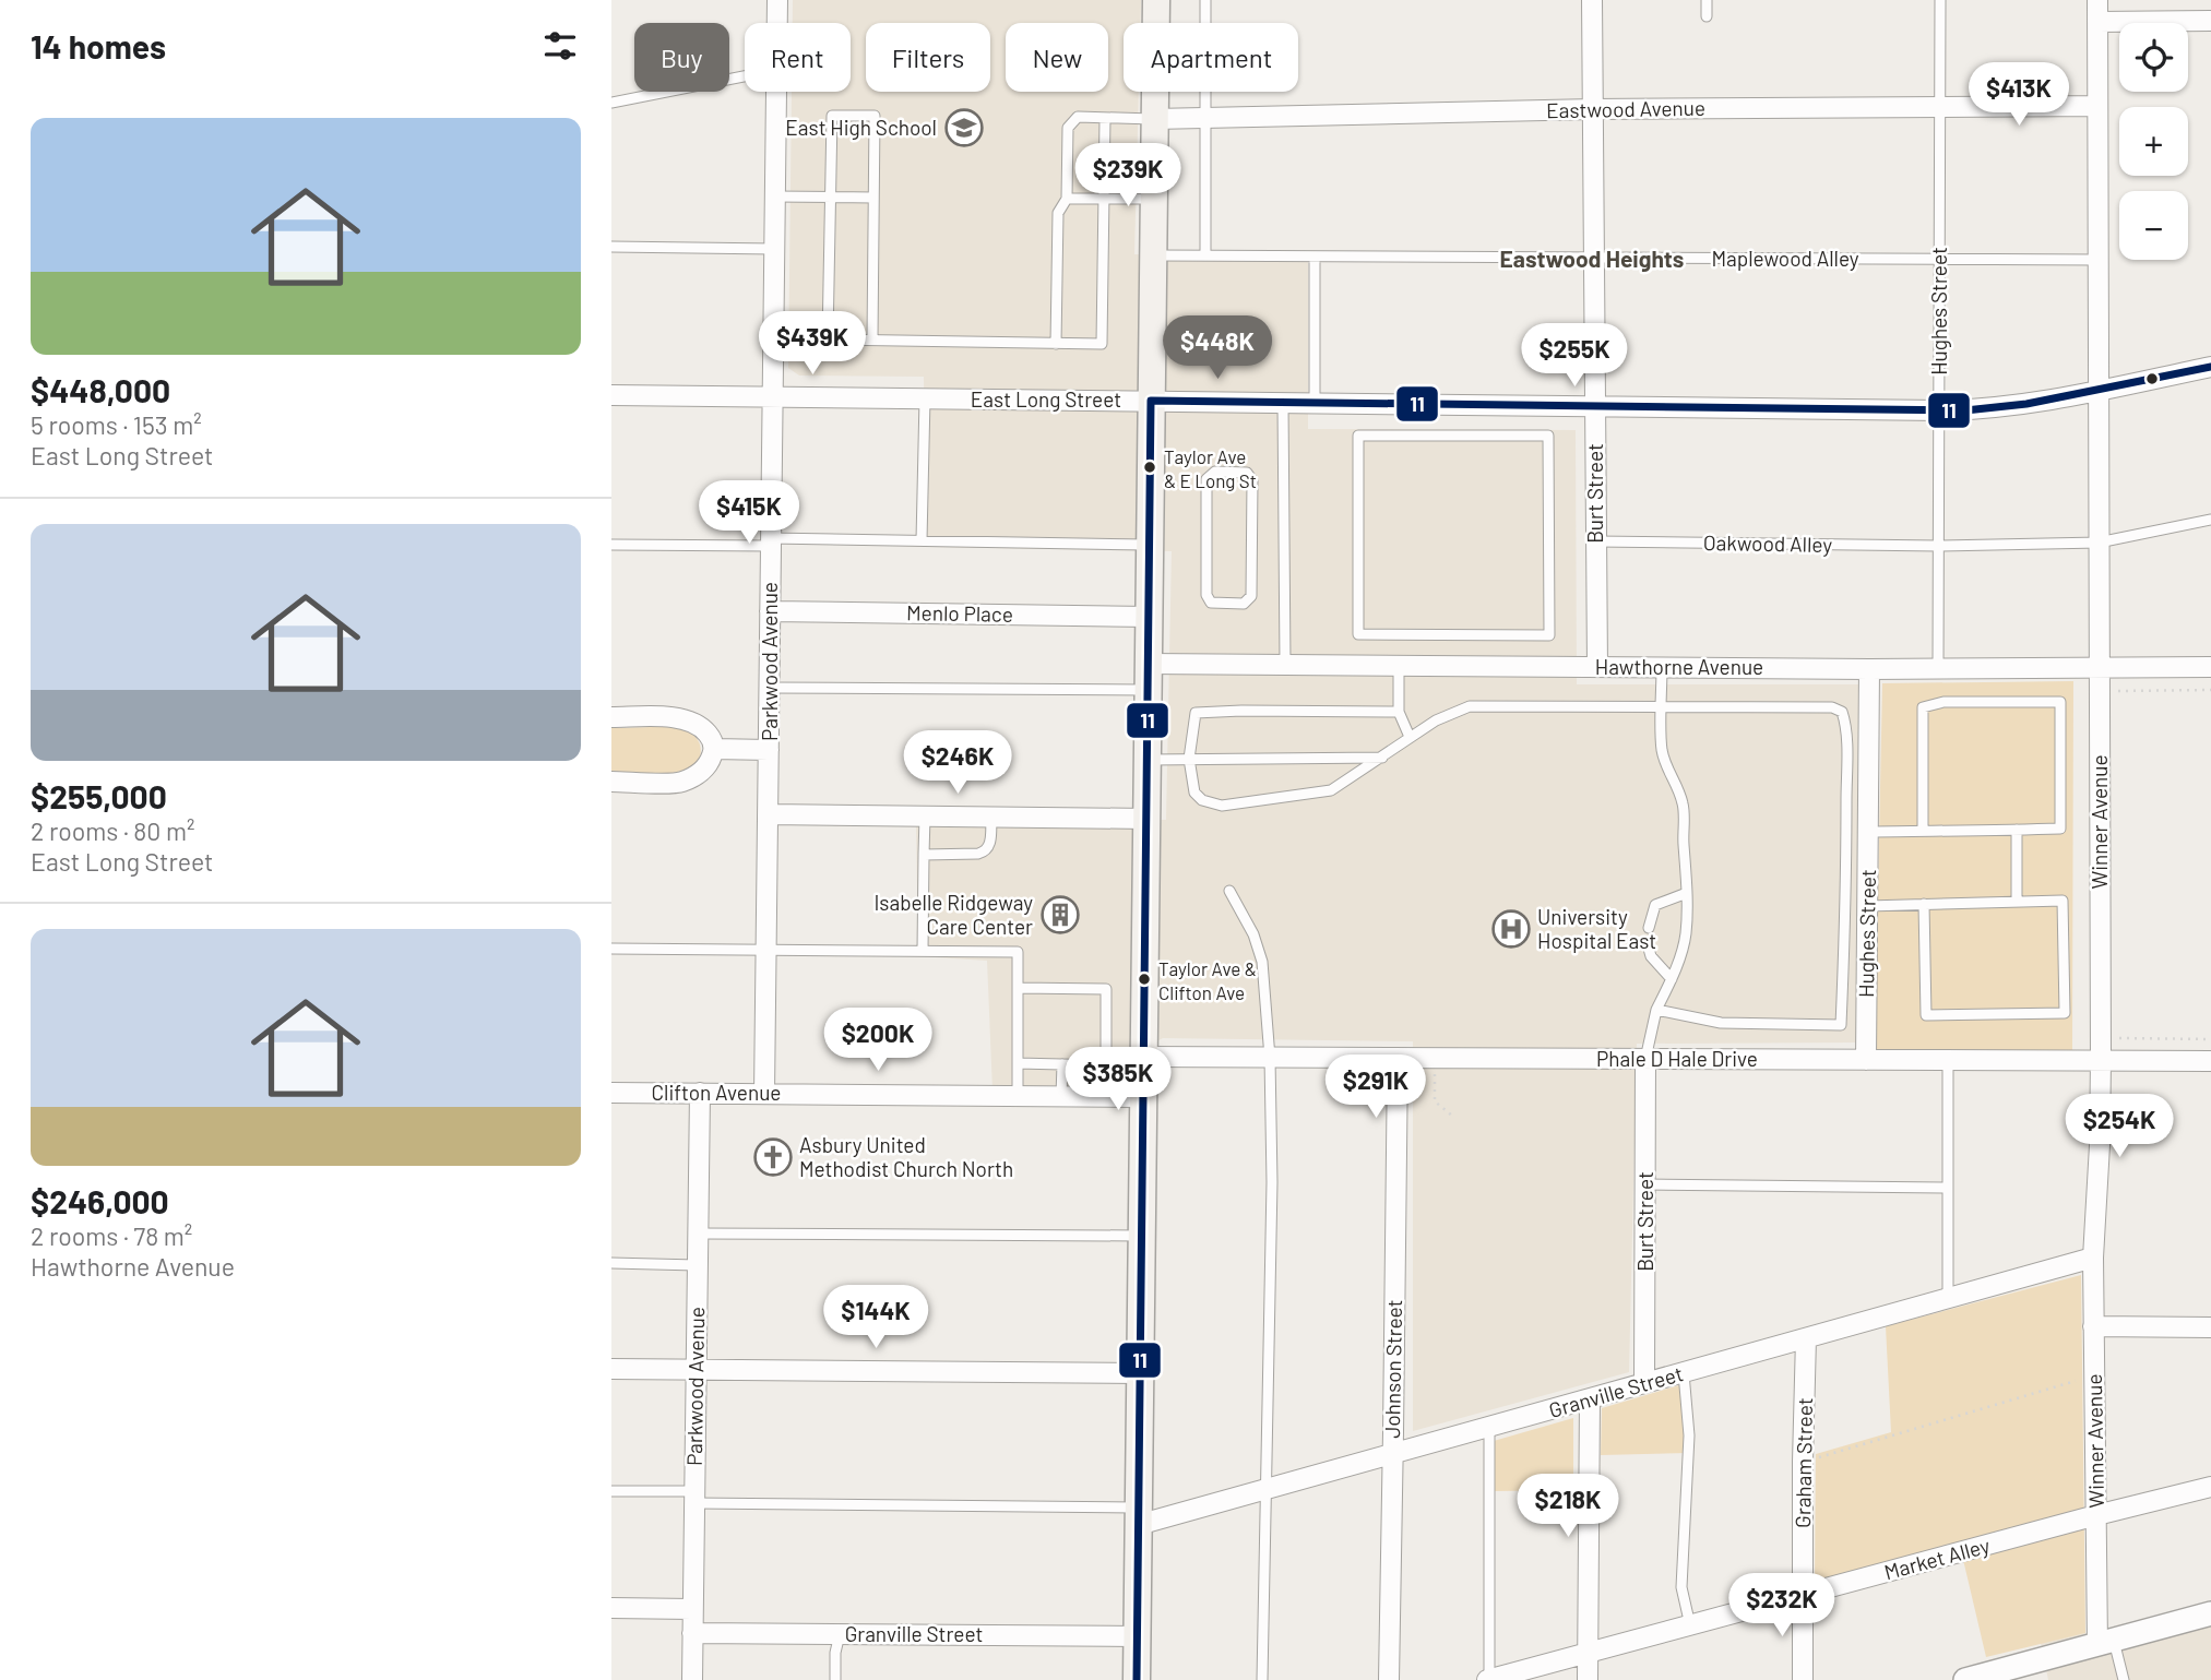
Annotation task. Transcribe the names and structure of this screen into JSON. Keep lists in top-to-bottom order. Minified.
{"streets":{"street":["Eastwood Avenue","Hughes Street","East Long Street","Burt Street","Menlo Place","Parkwood Avenue","Hawthorne Avenue","Winner Avenue","Phale D Hale Drive","Clifton Avenue","Johnson Street","Granville Street","Graham Street","Market Alley"],"lane":["Maplewood Alley","Oakwood Alley"]},"crossings":[["Eastwood Avenue","Hughes Street"],["Eastwood Avenue","Burt Street"],["Eastwood Avenue","Winner Avenue"],["Maplewood Alley","Hughes Street"],["Maplewood Alley","Burt Street"],["Maplewood Alley","Winner Avenue"],["Hughes Street","East Long Street"],["Hughes Street","Oakwood Alley"],["Hughes Street","Hawthorne Avenue"],["Hughes Street","Phale D Hale Drive"],["East Long Street","Burt Street"],["East Long Street","Parkwood Avenue"],["East Long Street","Winner Avenue"],["Burt Street","Oakwood Alley"],["Burt Street","Hawthorne Avenue"],["Burt Street","Phale D Hale Drive"],["Burt Street","Granville Street"],["Oakwood Alley","Winner Avenue"],["Menlo Place","Parkwood Avenue"],["Parkwood Avenue","Clifton Avenue"],["Parkwood Avenue","Granville Street"],["Hawthorne Avenue","Winner Avenue"],["Winner Avenue","Phale D Hale Drive"],["Winner Avenue","Granville Street"],["Winner Avenue","Market Alley"],["Phale D Hale Drive","Johnson Street"],["Johnson Street","Granville Street"],["Granville Street","Graham Street"],["Graham Street","Market Alley"]],"districts":["Eastwood Heights"],"places":{"school or university":["East High School"],"other":["Taylor Ave & E Long St","Taylor Ave & Clifton Ave"],"building":["Isabelle Ridgeway Care Center"],"hospital":["University Hospital East"],"church":["Asbury United Methodist Church North"]},"lines":["transit line 11"],"page":{"heading":"14 homes","map_buttons":["+","−"],"chip":["Buy","Rent","Filters","New","Apartment"],"price":["$413K","$239K","$439K","$448K","$255K","$415K","$246K","$200K","$385K","$291K","$254K","$144K","$218K","$232K"],"list":[{"name":"$448,000","note":"5 rooms · 153 m² · East Long Street"},{"name":"$255,000","note":"2 rooms · 80 m² · East Long Street"},{"name":"$246,000","note":"2 rooms · 78 m² · Hawthorne Avenue"}]}}
